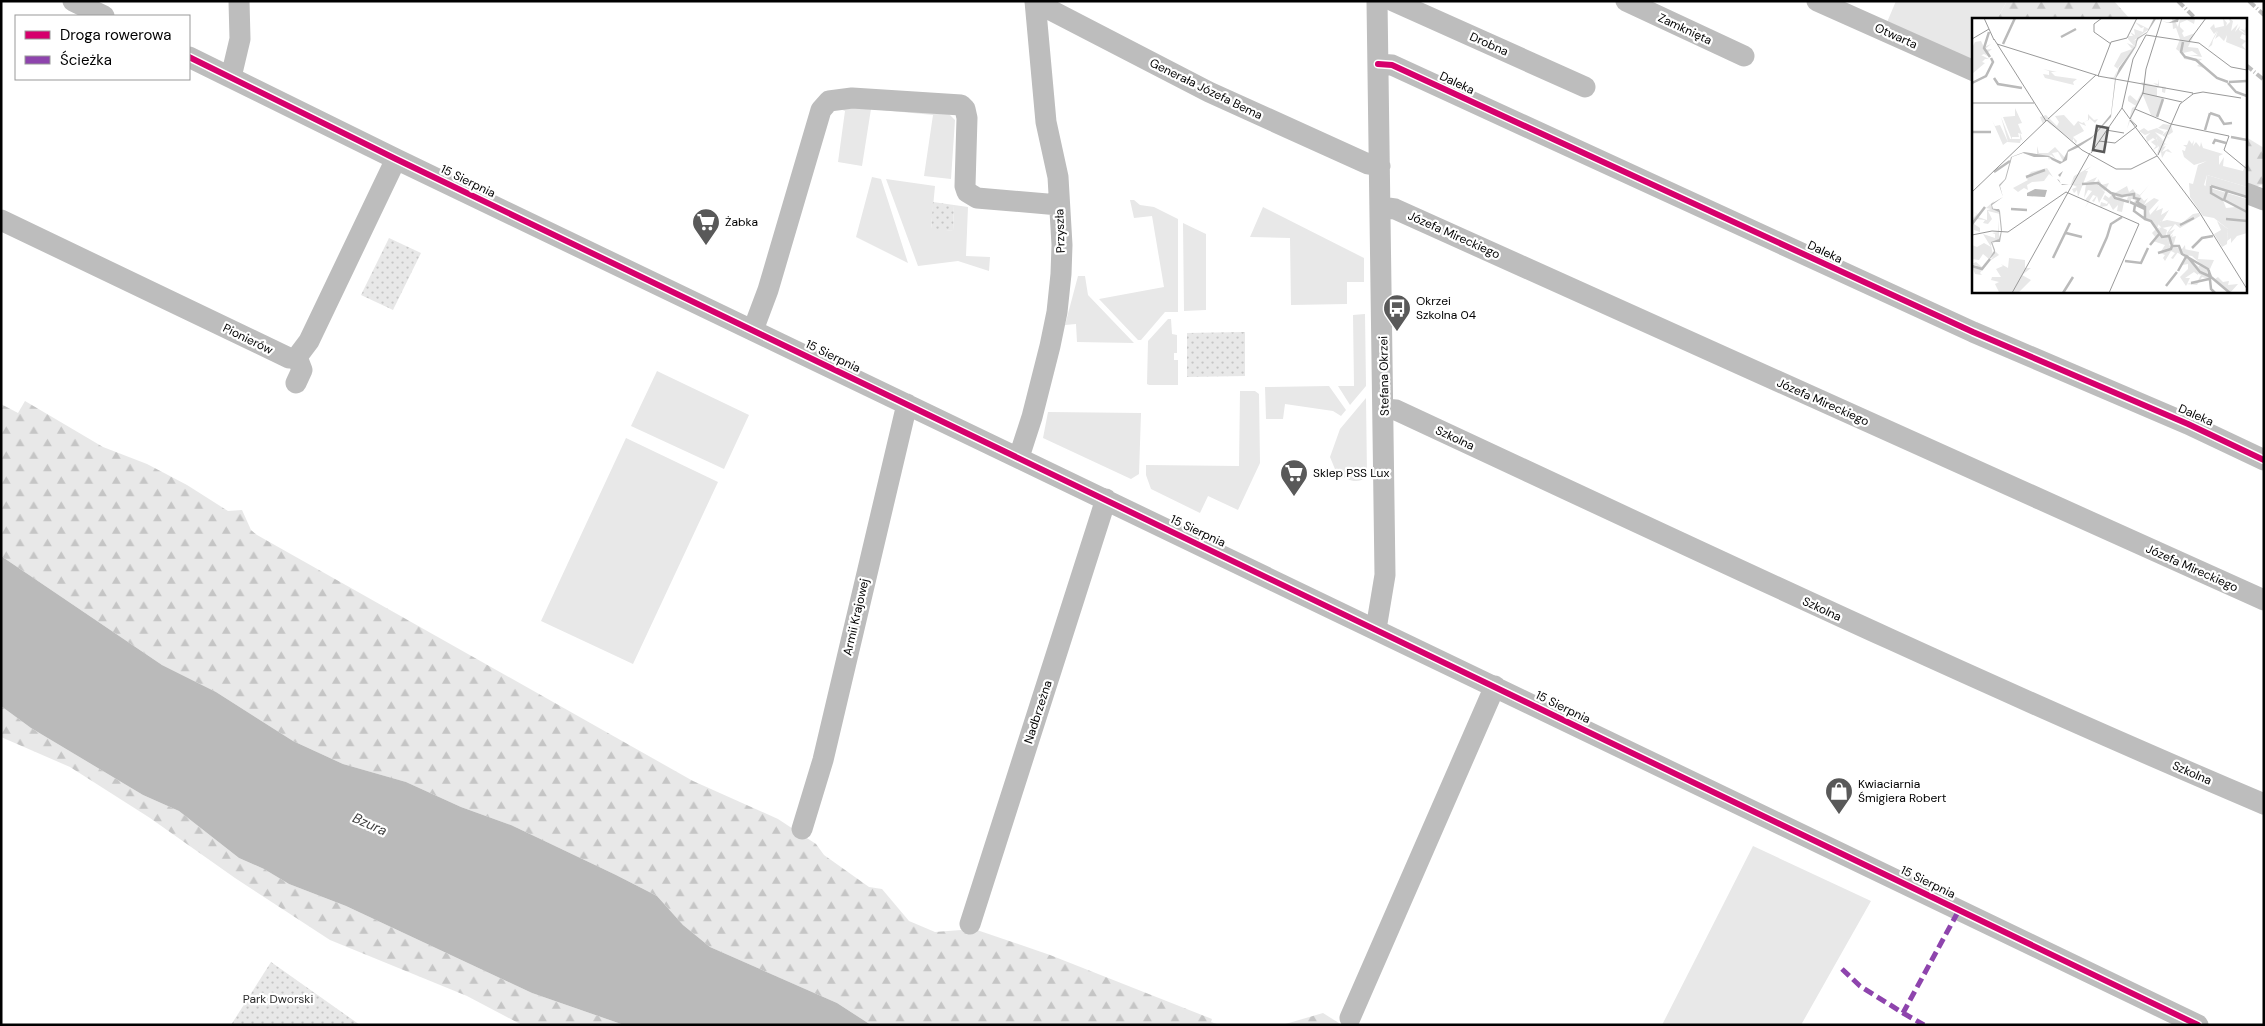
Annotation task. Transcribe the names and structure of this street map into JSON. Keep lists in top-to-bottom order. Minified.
{"streets":{"street":["Zamknięta","Otwarta","Drobna","Daleka","Generała Józefa Bema","15 Sierpnia","Przyszła","Józefa Mireckiego","Pionierów","Stefana Okrzei","Szkolna","Armii Krajowej","Nadbrzeżna"]},"crossings":[["Daleka","Stefana Okrzei"],["Generała Józefa Bema","Przyszła"],["Generała Józefa Bema","Stefana Okrzei"],["15 Sierpnia","Przyszła"],["15 Sierpnia","Stefana Okrzei"],["15 Sierpnia","Armii Krajowej"],["15 Sierpnia","Nadbrzeżna"],["Józefa Mireckiego","Stefana Okrzei"],["Stefana Okrzei","Szkolna"]],"water":["Bzura"],"parks":["Park Dworski"],"places":{"supermarket":["Żabka","Sklep PSS Lux"],"bus stop":["Okrzei Szkolna 04"],"shop":["Kwiaciarnia Śmigiera Robert"]},"legend":["Droga rowerowa","Ścieżka"]}
